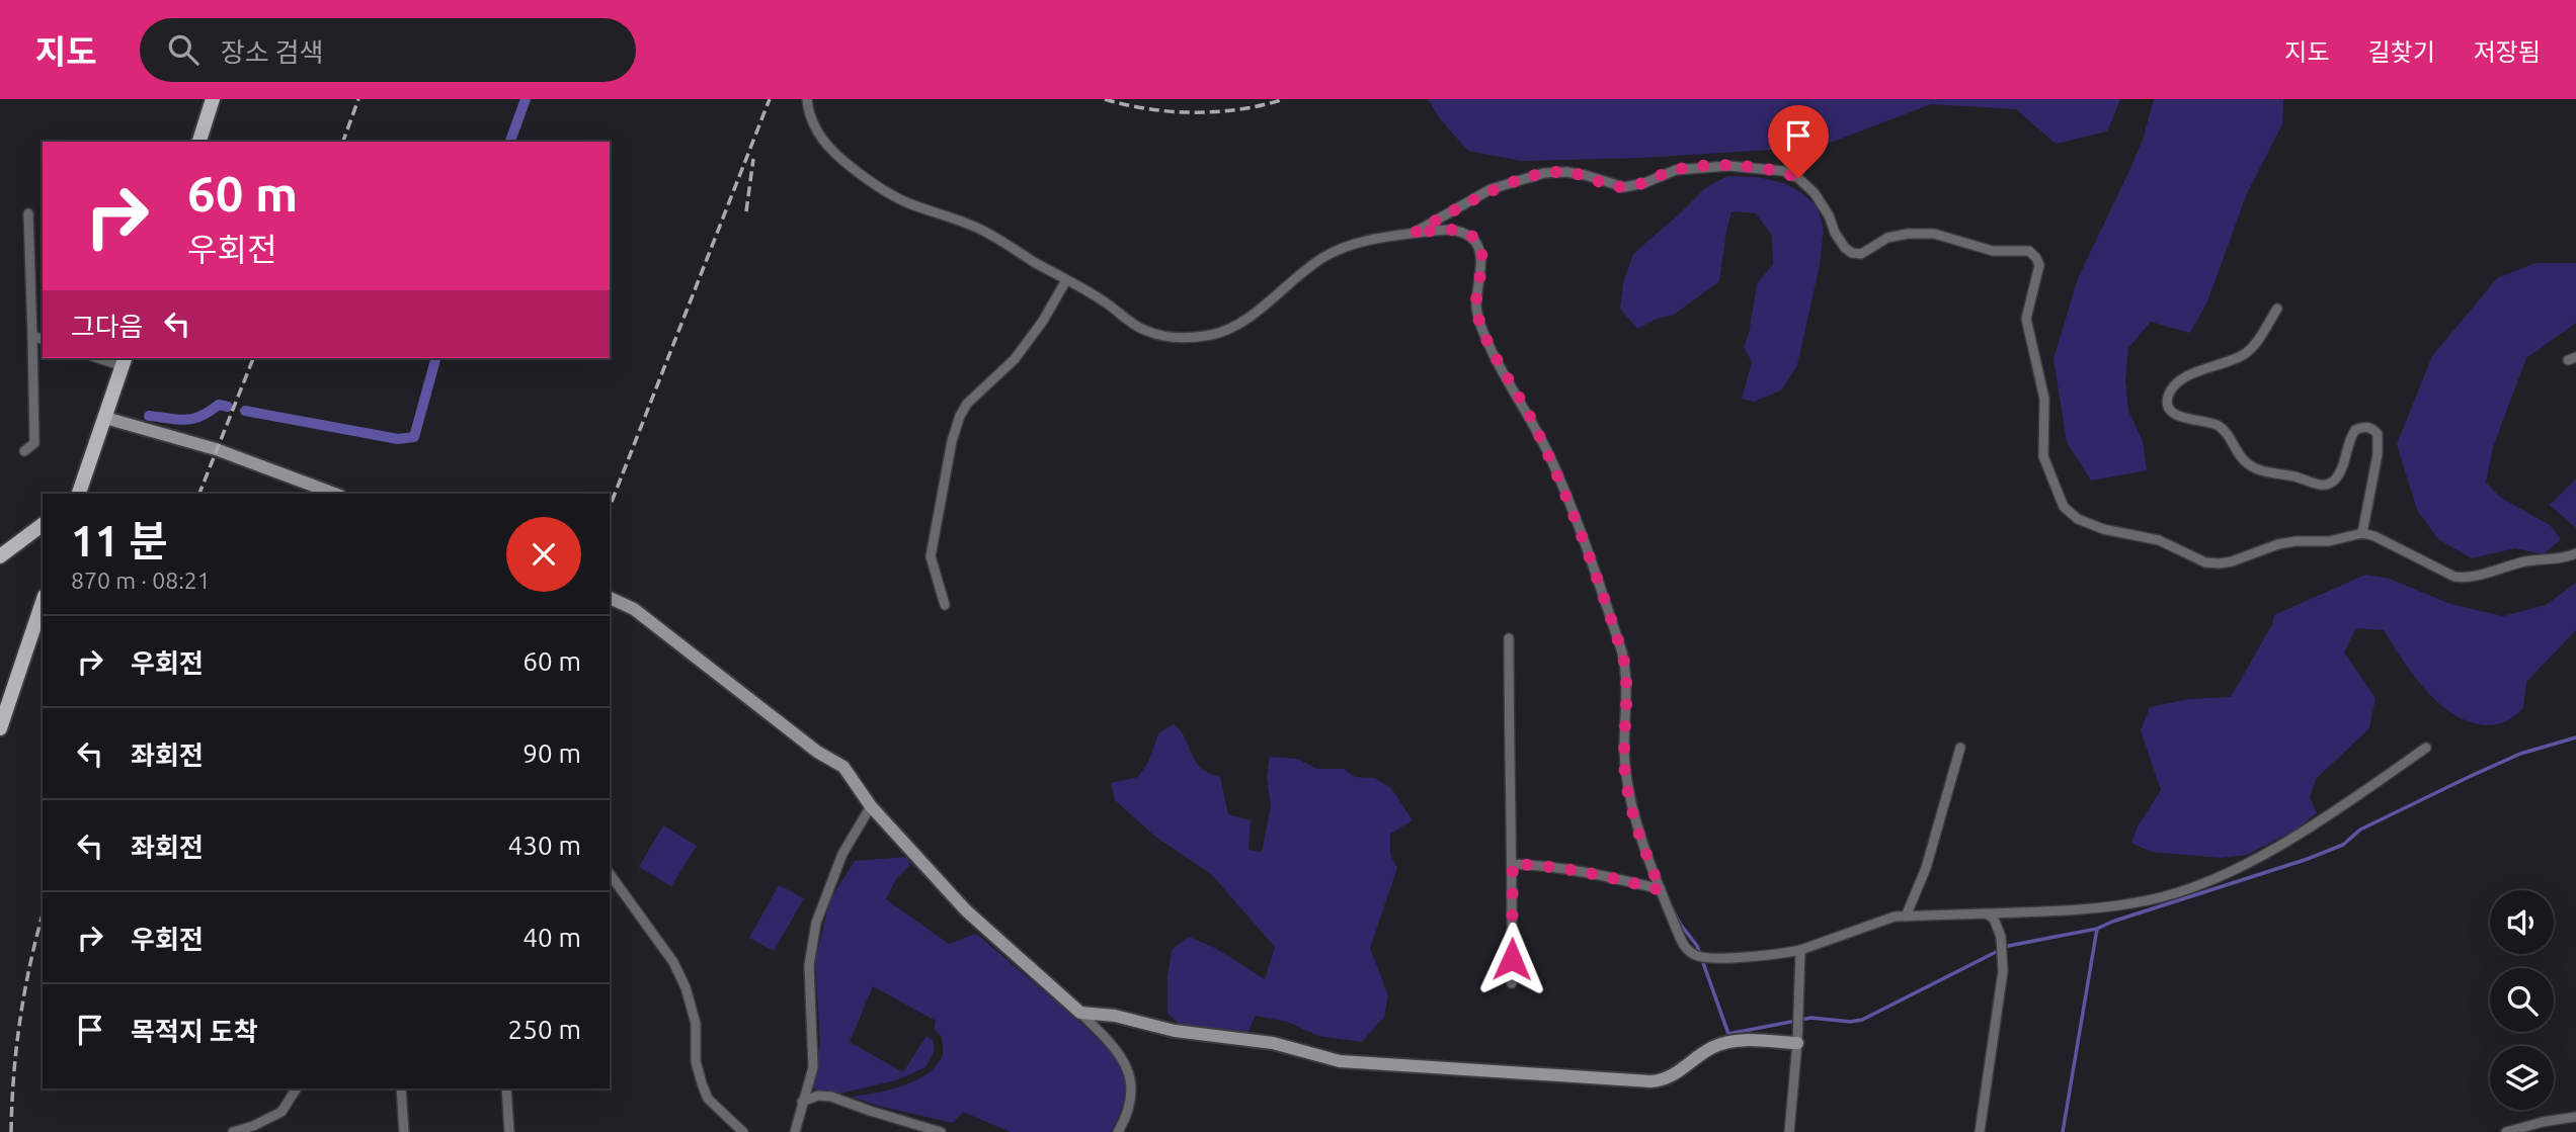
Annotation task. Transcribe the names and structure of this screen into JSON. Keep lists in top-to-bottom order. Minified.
{"page":{"header":"지도","search":"장소 검색","nav":["지도","길찾기","저장됨"],"turn":["60 m","우회전"],"then":"그다음","heading":["11 분","870 m · 08:21"],"list":[{"name":"우회전","value":"60 m"},{"name":"좌회전","value":"90 m"},{"name":"좌회전","value":"430 m"},{"name":"우회전","value":"40 m"},{"name":"목적지 도착","value":"250 m"}]}}
